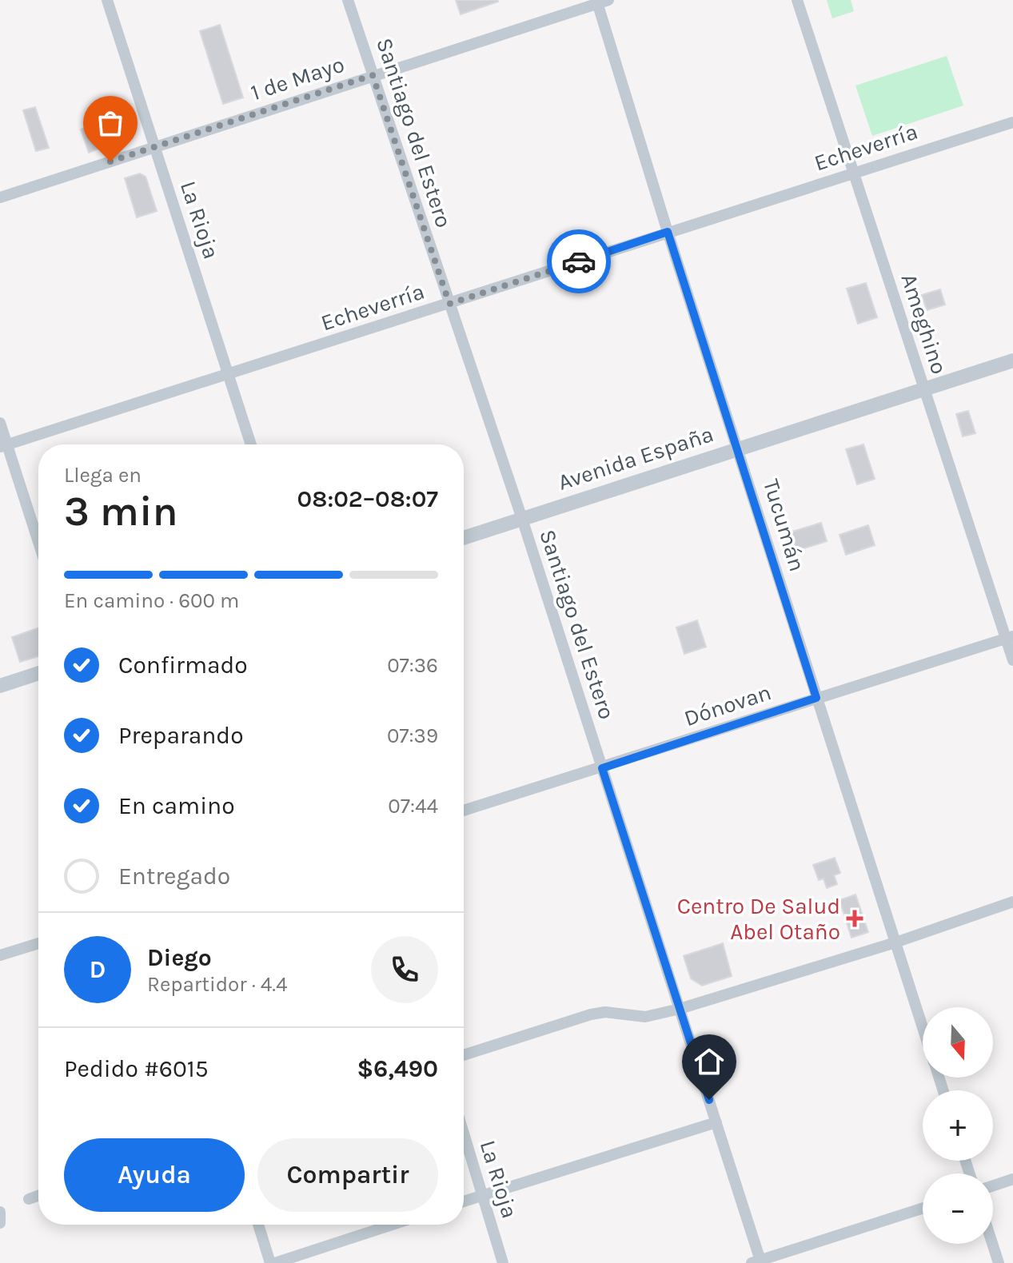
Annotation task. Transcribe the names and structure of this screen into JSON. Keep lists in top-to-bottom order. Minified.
{"streets":{"street":["1 de Mayo","Santiago del Estero","Echeverría","La Rioja","Ameghino","Avenida España","Tucumán","Dónovan"]},"crossings":[["1 de Mayo","Santiago del Estero"],["1 de Mayo","La Rioja"],["1 de Mayo","Tucumán"],["Santiago del Estero","Echeverría"],["Santiago del Estero","Avenida España"],["Santiago del Estero","Dónovan"],["Echeverría","La Rioja"],["Echeverría","Ameghino"],["Echeverría","Tucumán"],["Ameghino","Avenida España"],["Ameghino","Dónovan"],["Avenida España","Tucumán"],["Tucumán","Dónovan"]],"places":{"health":["Centro De Salud Abel Otaño"]},"north":"bottom","page":{"heading":["3 min","Llega en","08:02–08:07"],"panel":["Diego","Repartidor · 4.4","Pedido #6015","$6,490"],"bar":"En camino · 600 m","list":[["Confirmado","07:36"],["Preparando","07:39"],["En camino","07:44"],"Entregado"],"round":"D","map_buttons":["+","−"],"buttons":["Ayuda","Compartir"]}}
